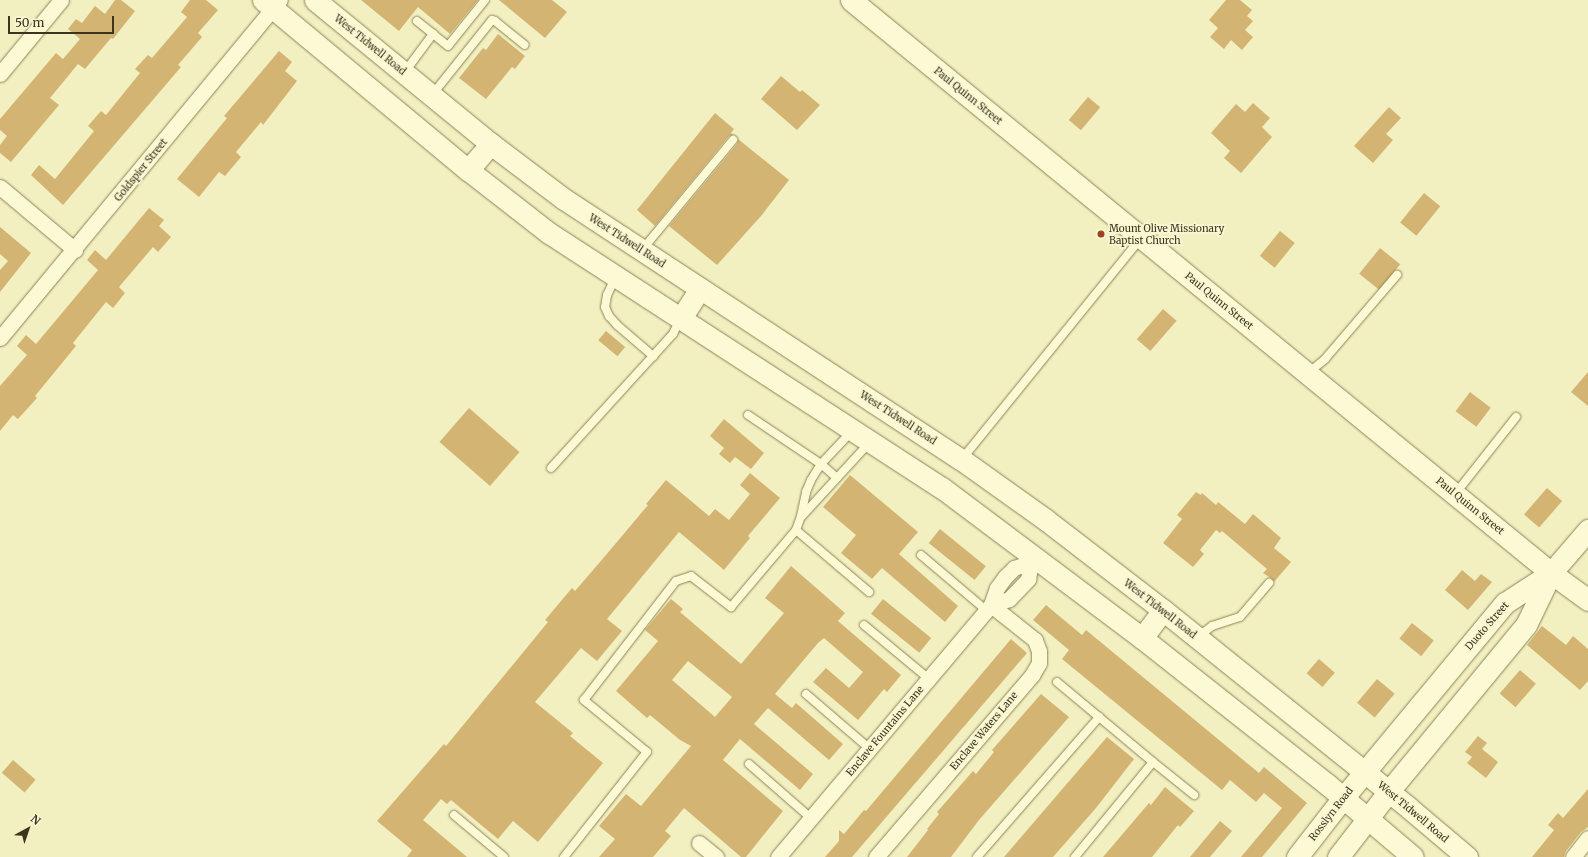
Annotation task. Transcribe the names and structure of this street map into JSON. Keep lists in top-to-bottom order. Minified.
{"streets":{"main road":["West Tidwell Road","Paul Quinn Street","Duoto Street","Rosslyn Road"],"street":["Goldspier Street","Enclave Fountains Lane","Enclave Waters Lane"]},"crossings":[["West Tidwell Road","Duoto Street"],["West Tidwell Road","Rosslyn Road"],["Paul Quinn Street","Duoto Street"],["Duoto Street","Rosslyn Road"],["Enclave Fountains Lane","Enclave Waters Lane"]],"places":["Mount Olive Missionary Baptist Church"],"scale_bar":"50 m","north":"top right"}
